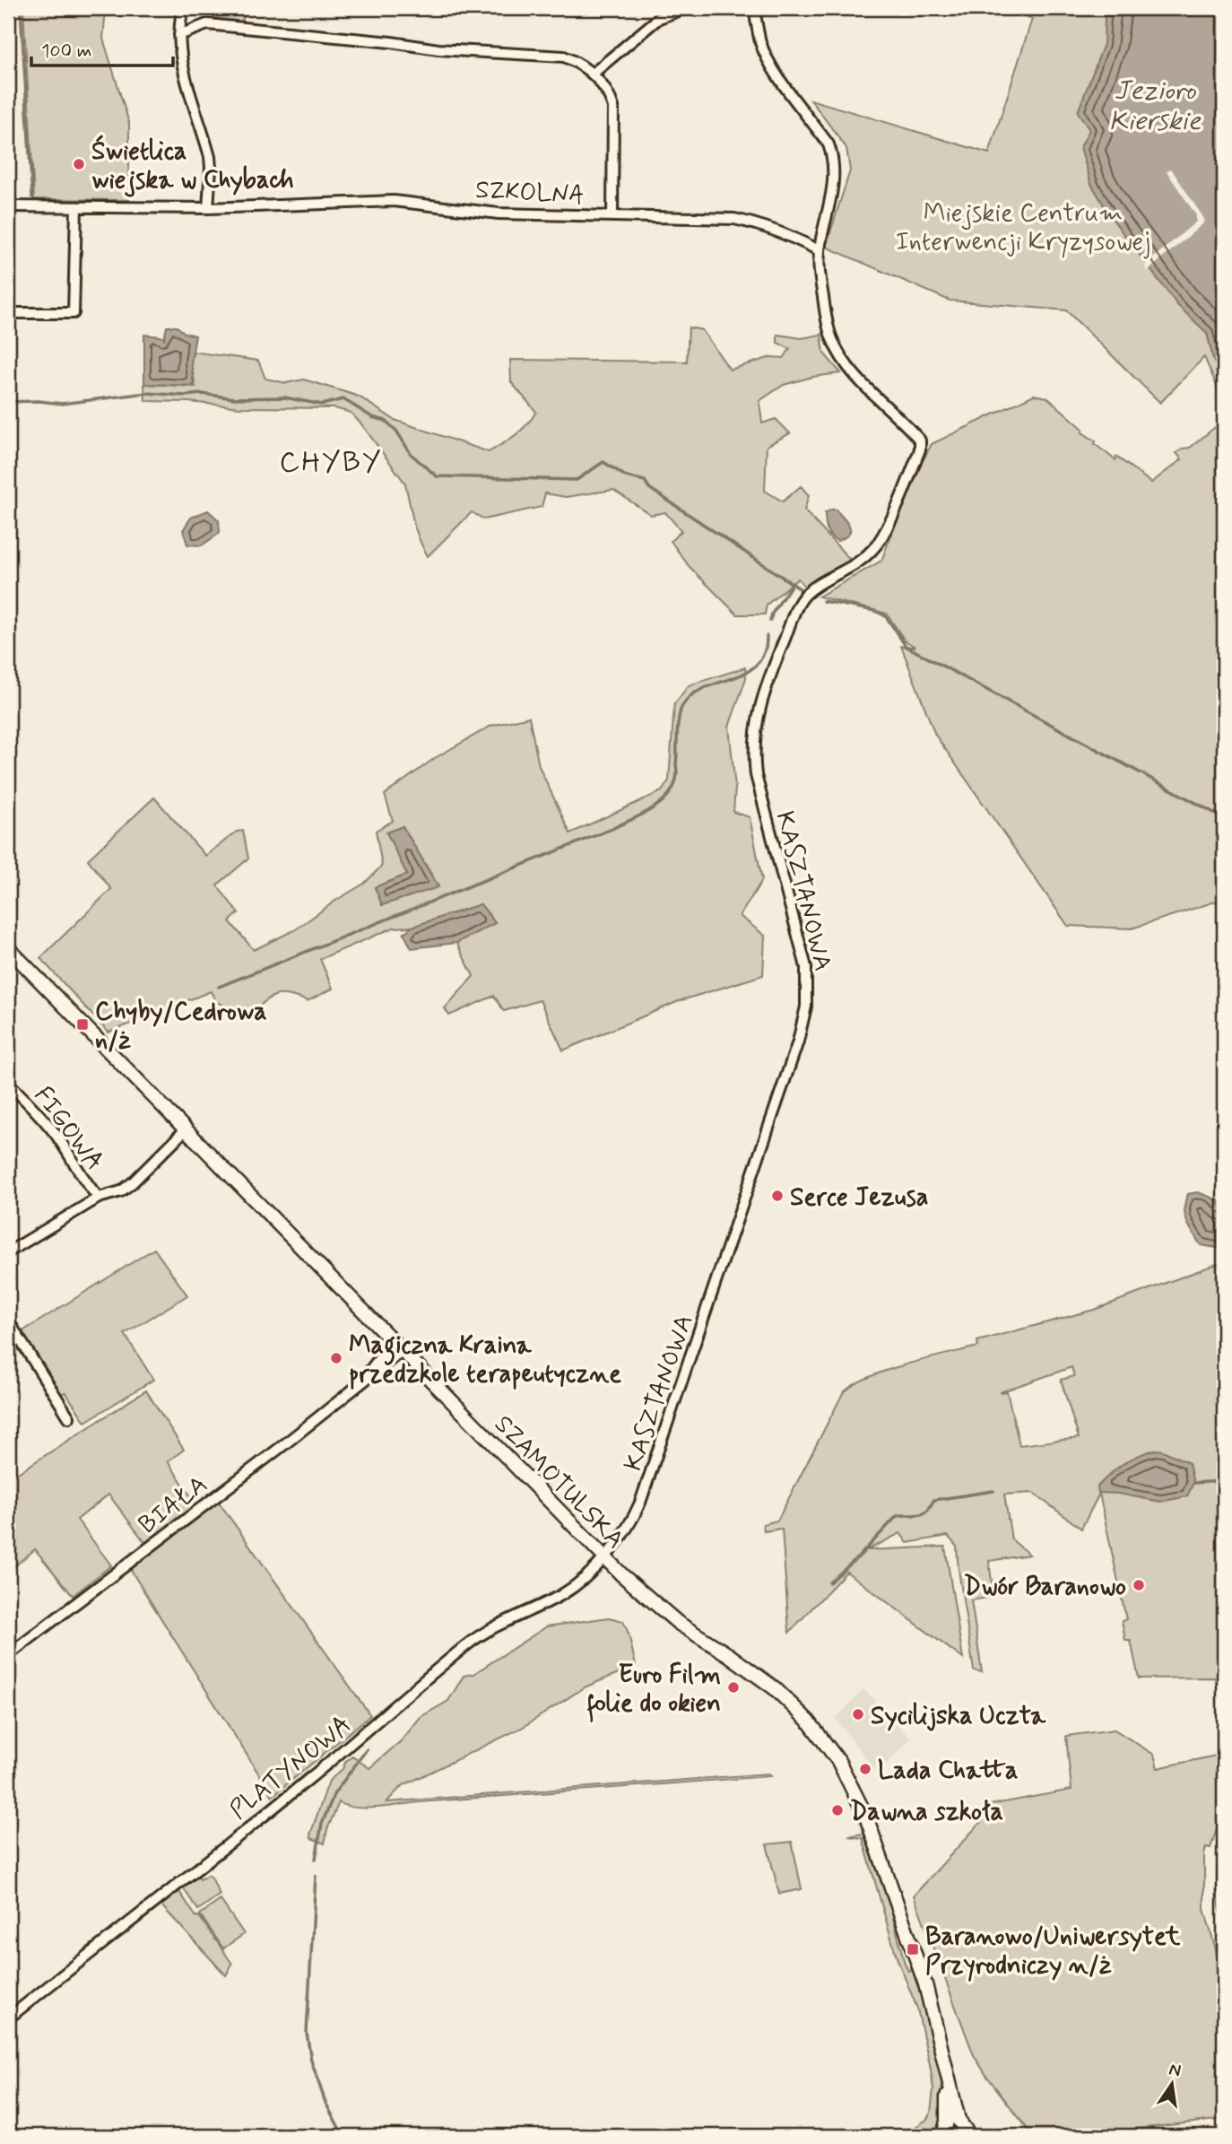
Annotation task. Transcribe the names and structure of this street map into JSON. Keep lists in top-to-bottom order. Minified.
{"streets":{"street":["SZKOLNA","KASZTANOWA","FIGOWA","SZAMOTULSKA","BIAŁA","PLATYNOWA"]},"crossings":[["SZKOLNA","KASZTANOWA"],["KASZTANOWA","SZAMOTULSKA"],["KASZTANOWA","PLATYNOWA"],["SZAMOTULSKA","BIAŁA"],["SZAMOTULSKA","PLATYNOWA"]],"districts":["CHYBY"],"water":["Jezioro Kierskie"],"parks":["Miejskie Centrum Interwencji Kryzysowej"],"places":{"other":["Świetlica wiejska w Chybach","Serce Jezusa","Magiczna Kraina przedzkole terapeutyczne","Dwór Baranowo","Euro Film folie do okien","Sycilijska Uczta","Lada Chatta","Dawna szkoła"],"transit":["Chyby/Cedrowa n/ż","Baranowo/Uniwersytet Przyrodniczy n/ż"]},"scale_bar":"100 m","north":"top"}
